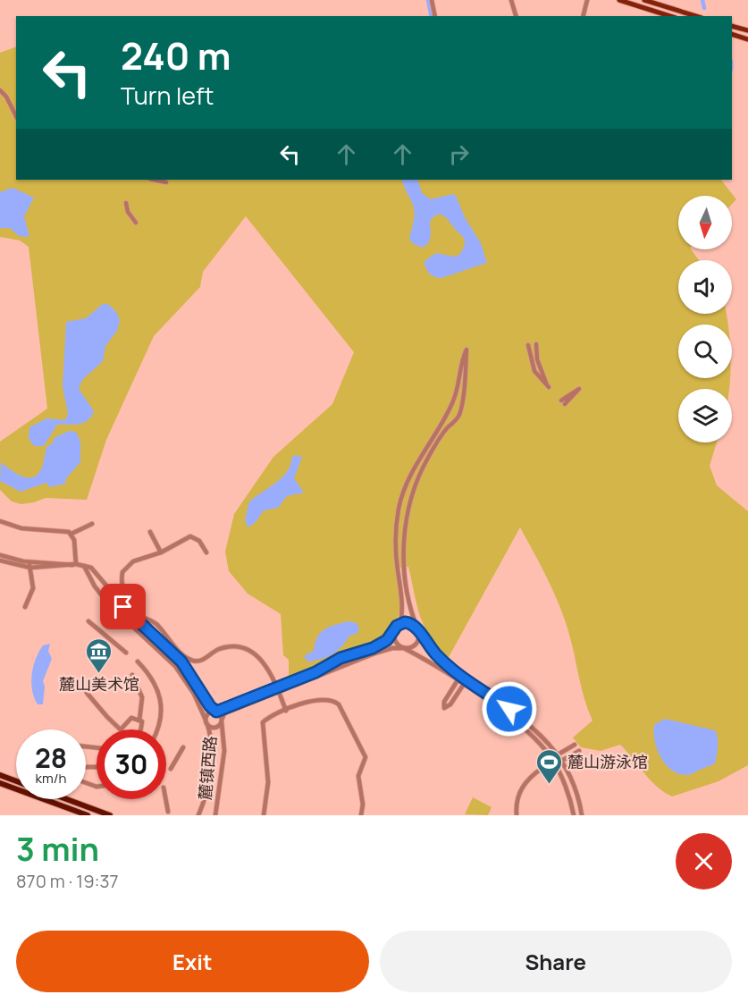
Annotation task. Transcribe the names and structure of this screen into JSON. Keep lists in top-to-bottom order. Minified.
{"streets":{"street":["麓镇西路"]},"places":{"museum":["麓山美术馆"],"sports":["麓山游泳馆"]},"north":"bottom","page":{"turn":["240 m","Turn left"],"speed":"28 km/h","limit":"30","heading":["3 min","870 m · 19:37"],"buttons":["Exit","Share"]}}
